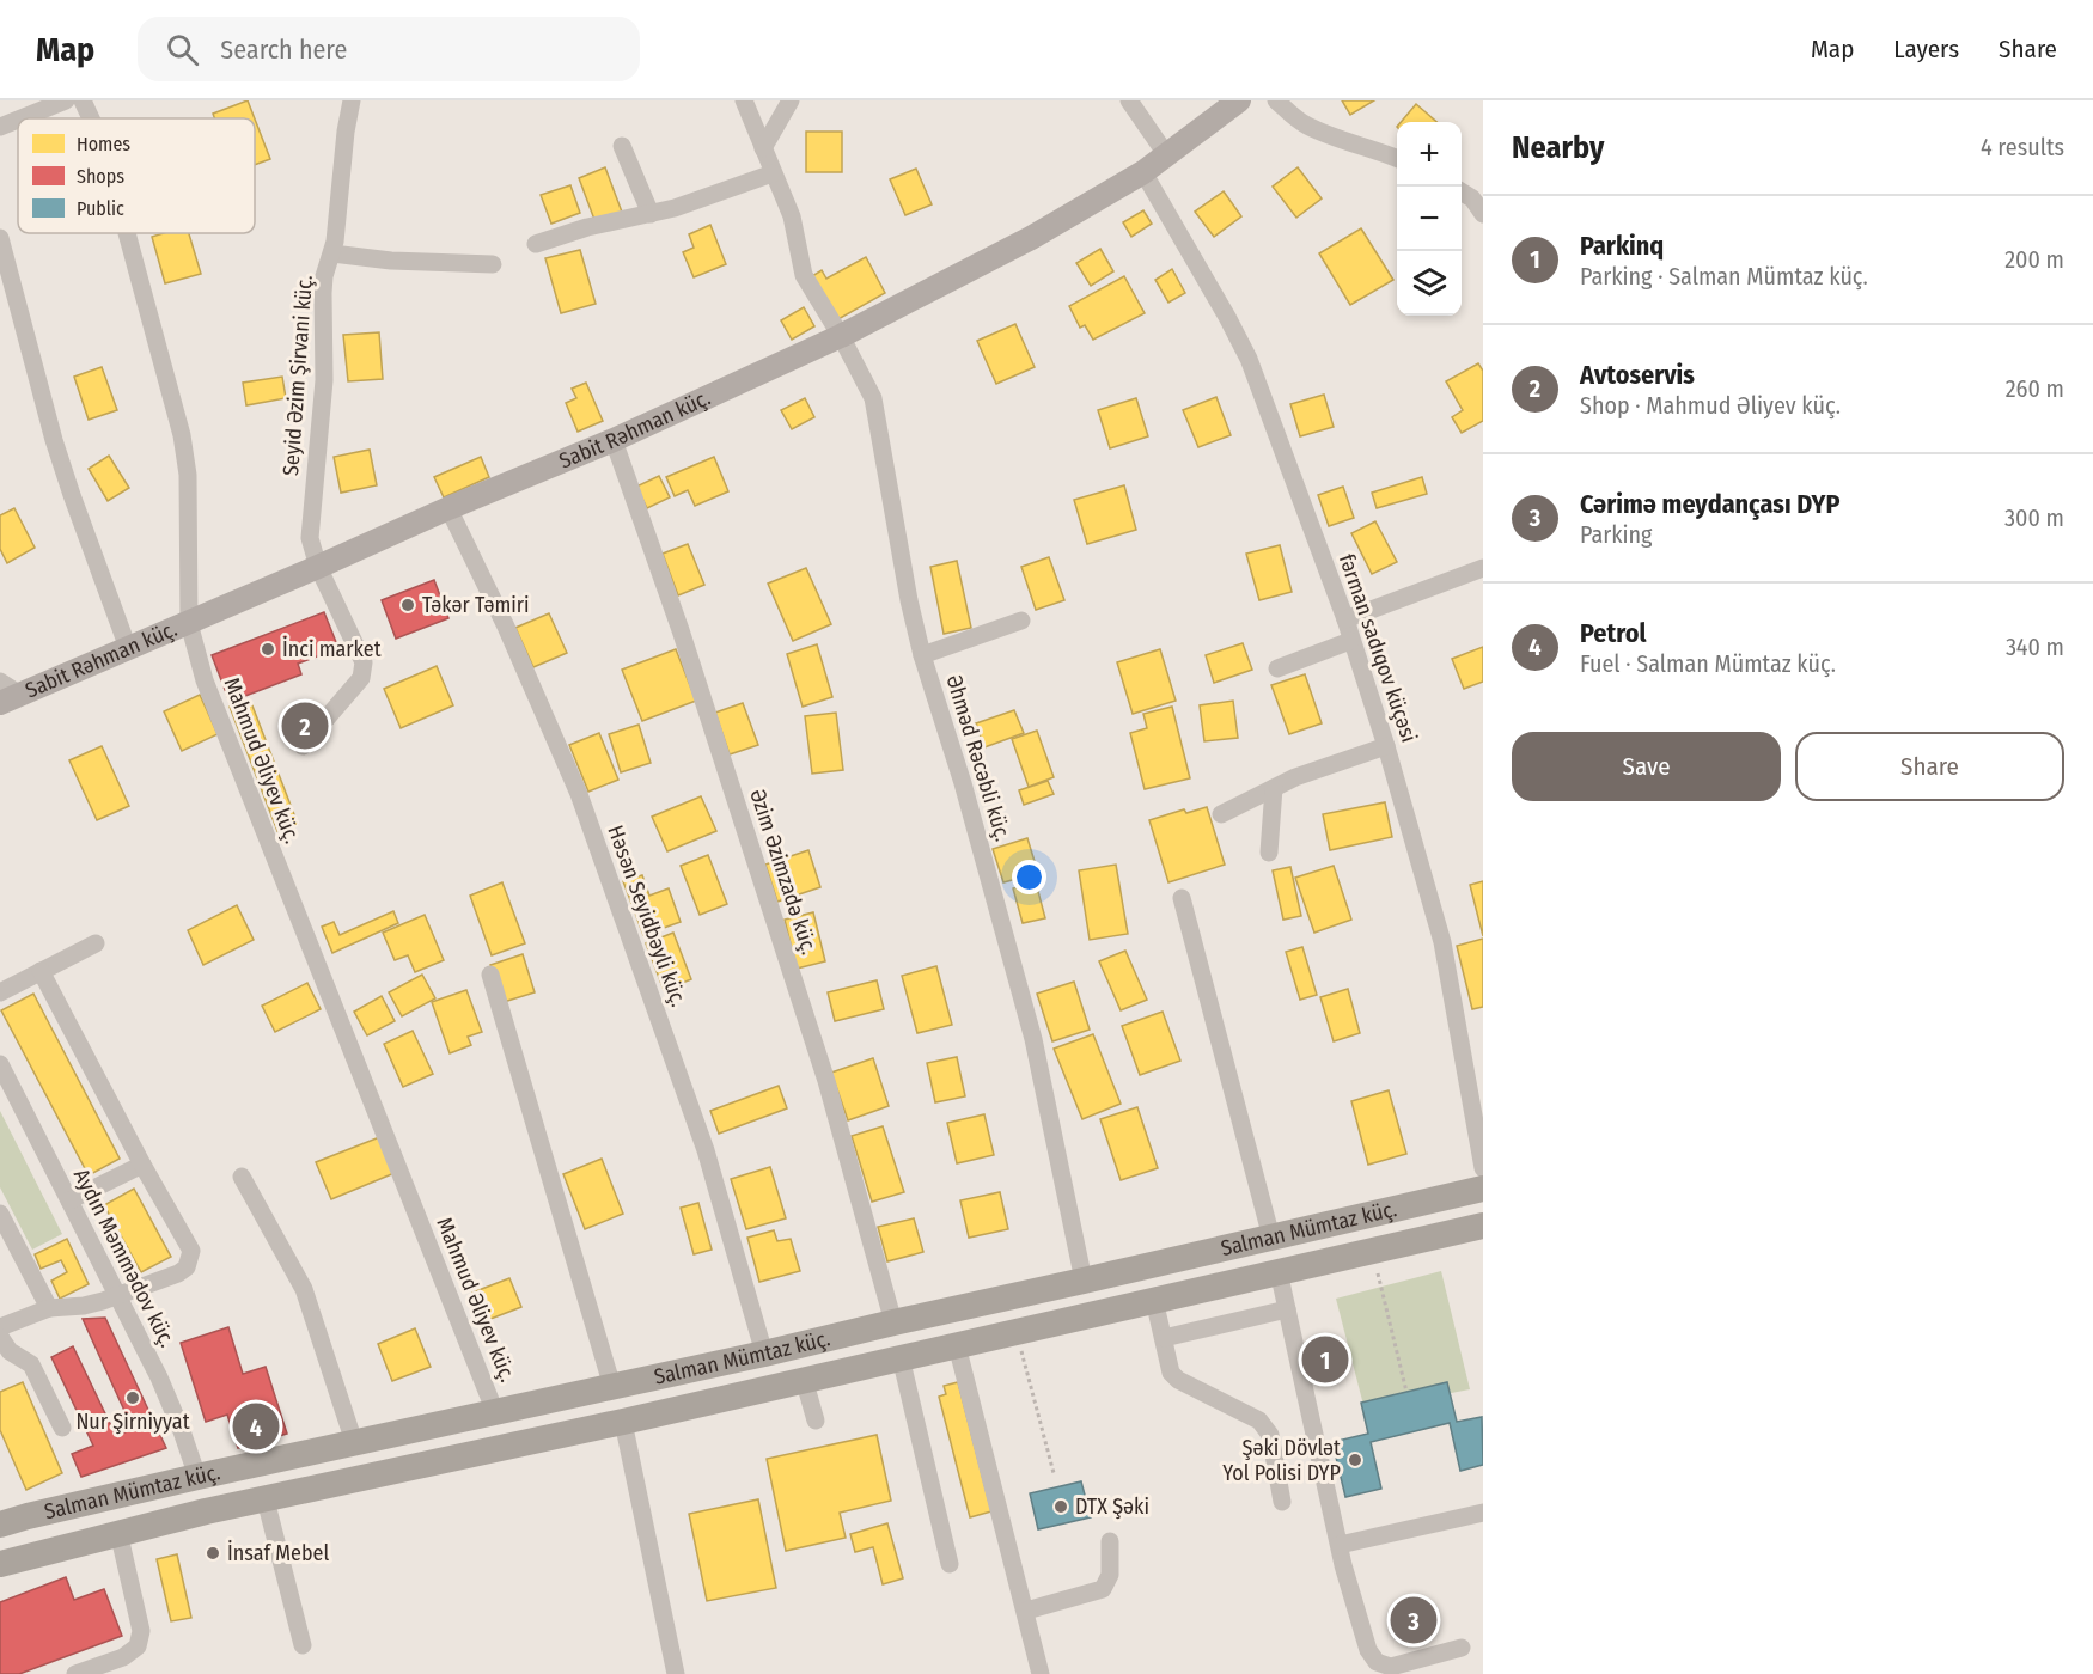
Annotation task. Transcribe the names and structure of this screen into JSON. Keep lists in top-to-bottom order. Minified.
{"streets":{"highway":["Salman Mümtaz küç."],"main road":["Sabit Rəhman küç."],"street":["Seyid Əzim Şirvani küç.","fərman sadıqov küçəsi","Əhməd Rəcəbli küç.","Mahmud Əliyev küç.","Əzim Əzimzadə küç.","Həsən Seyidbəyli küç.","Aydın Məmmədov küç."]},"crossings":[["Seyid Əzim Şirvani küç.","Sabit Rəhman küç."],["Sabit Rəhman küç.","fərman sadıqov küçəsi"],["Sabit Rəhman küç.","Əhməd Rəcəbli küç."],["Sabit Rəhman küç.","Mahmud Əliyev küç."],["Sabit Rəhman küç.","Əzim Əzimzadə küç."],["Sabit Rəhman küç.","Həsən Seyidbəyli küç."],["Əhməd Rəcəbli küç.","Salman Mümtaz küç."],["Mahmud Əliyev küç.","Salman Mümtaz küç."],["Əzim Əzimzadə küç.","Salman Mümtaz küç."],["Həsən Seyidbəyli küç.","Salman Mümtaz küç."],["Salman Mümtaz küç.","Aydın Məmmədov küç."]],"places":["Təkər Təmiri","İnci market","Nur Şirniyyat","Şəki Dövlət Yol Polisi DYP","DTX Şəki","İnsaf Mebel"],"legend":["Homes","Shops","Public"],"page":{"header":"Map","search":"Search here","nav":["Map","Layers","Share"],"heading":["Nearby","4 results"],"map_buttons":["+","−"],"list":[{"mark":"1","name":"Parkinq","note":"Parking · Salman Mümtaz küç.","value":"200 m"},{"mark":"2","name":"Avtoservis","note":"Shop · Mahmud Əliyev küç.","value":"260 m"},{"mark":"3","name":"Cərimə meydançası DYP","note":"Parking","value":"300 m"},{"mark":"4","name":"Petrol","note":"Fuel · Salman Mümtaz küç.","value":"340 m"}],"pins":["2","1","4","3"],"buttons":["Save","Share"]}}
